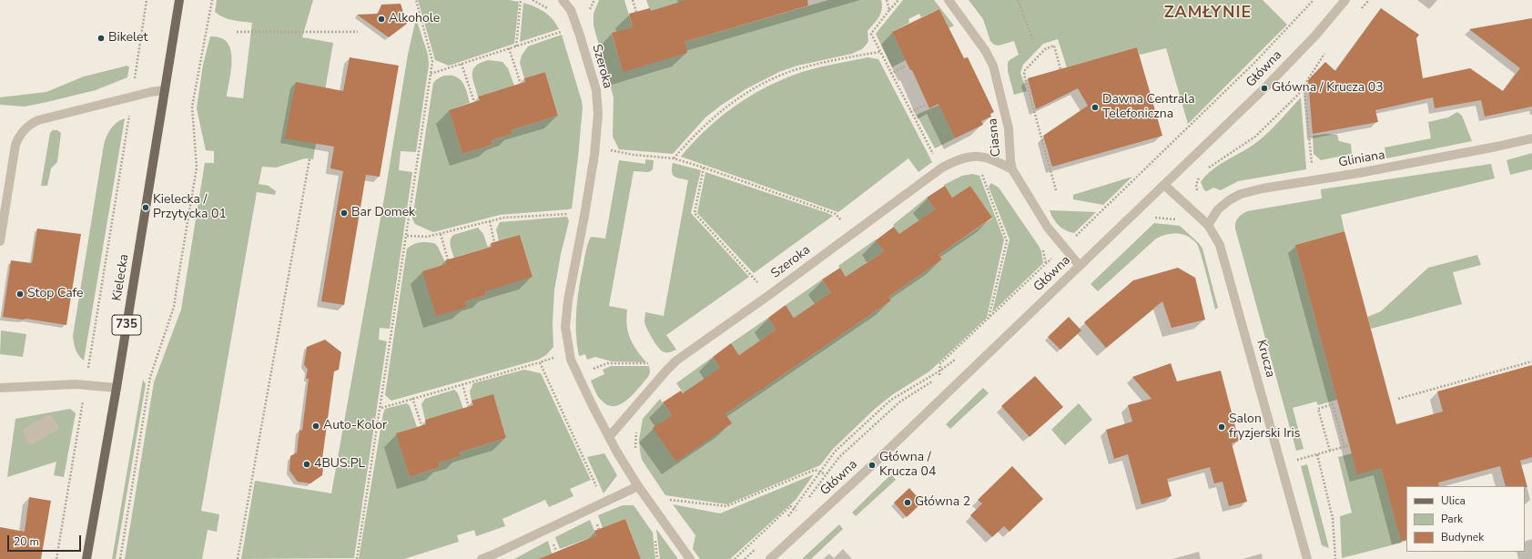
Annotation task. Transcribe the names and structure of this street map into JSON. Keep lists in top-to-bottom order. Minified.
{"streets":{"main road":["Kielecka","735"],"street":["Szeroka","Główna","Ciasna","Gliniana","Krucza"]},"crossings":[["Szeroka","Ciasna"],["Główna","Ciasna"],["Główna","Krucza"],["Gliniana","Krucza"]],"districts":["ZAMŁYNIE"],"places":["Alkohole","Bikelet","Główna / Krucza 03","Dawna Centrala Telefoniczna","Kielecka / Przytycka 01","Bar Domek","Stop Cafe","Auto-Kolor","Salon fryzjerski Iris","4BUS.PL","Główna / Krucza 04","Główna 2"],"legend":["Ulica","Park","Budynek"],"scale_bar":"20 m"}
